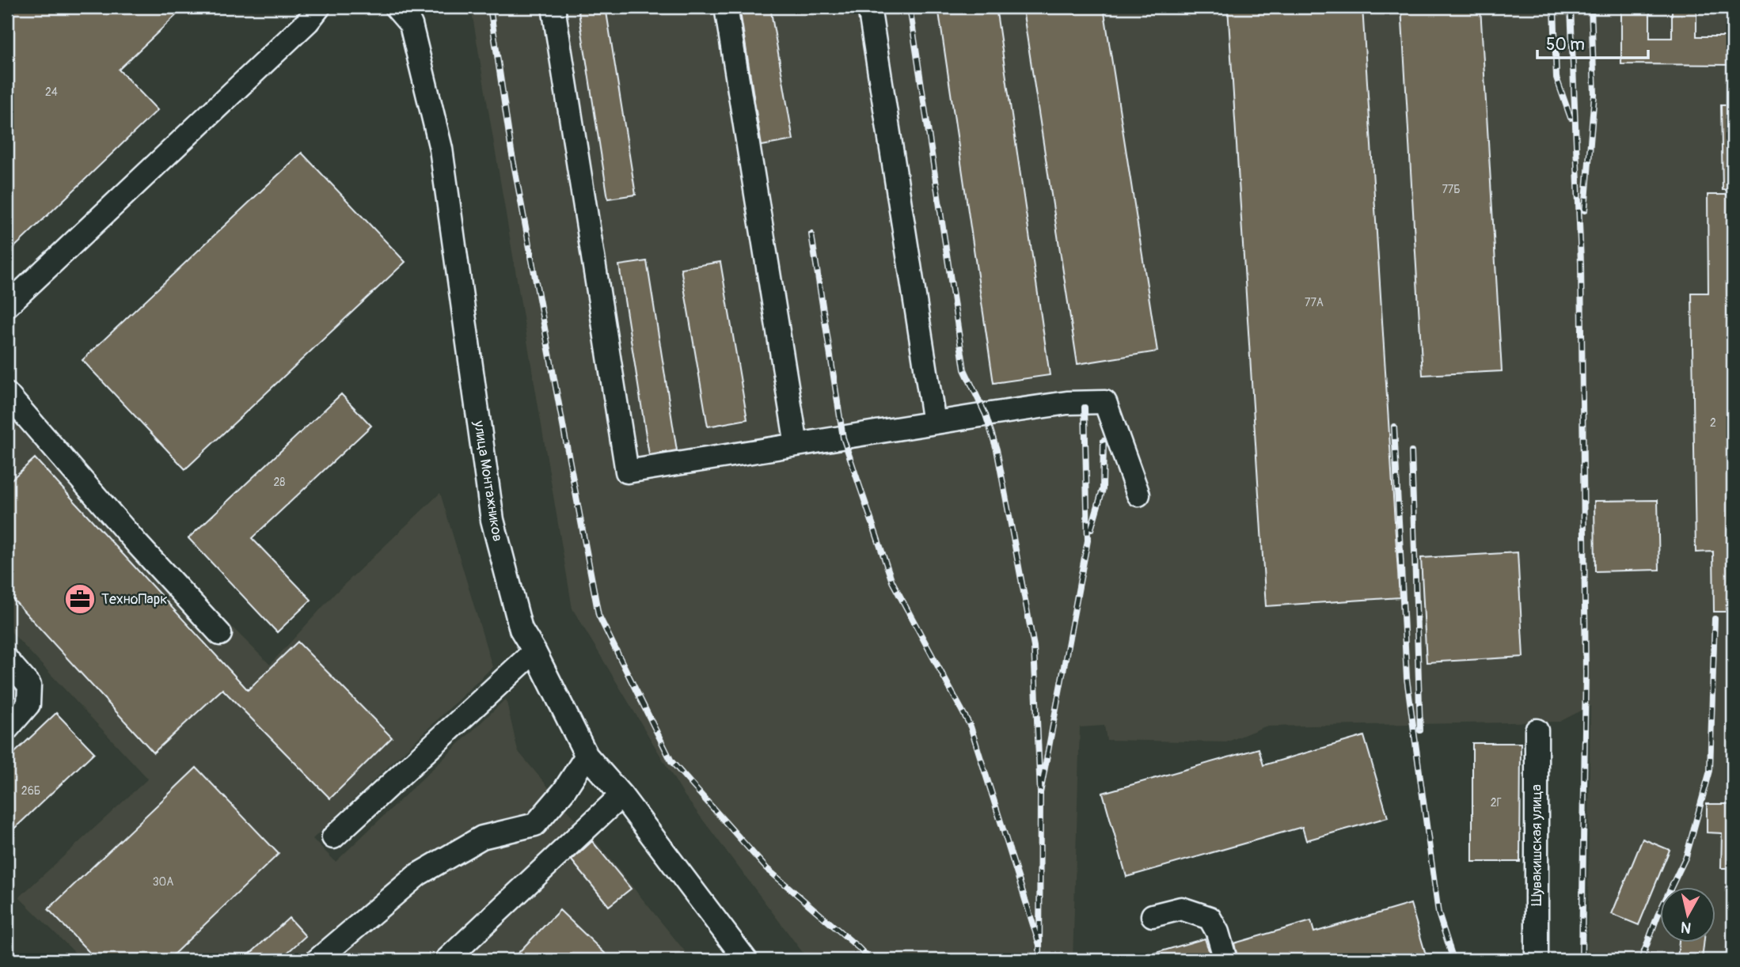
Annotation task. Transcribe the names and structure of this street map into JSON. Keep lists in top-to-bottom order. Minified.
{"streets":{"street":["улица Монтажников","Шувакишская улица"]},"places":{"office":["ТехноПарк"]},"house_numbers":["24","77Б","77А","2","28","26Б","2Г","30А"],"scale_bar":"50 m","north":"bottom"}
